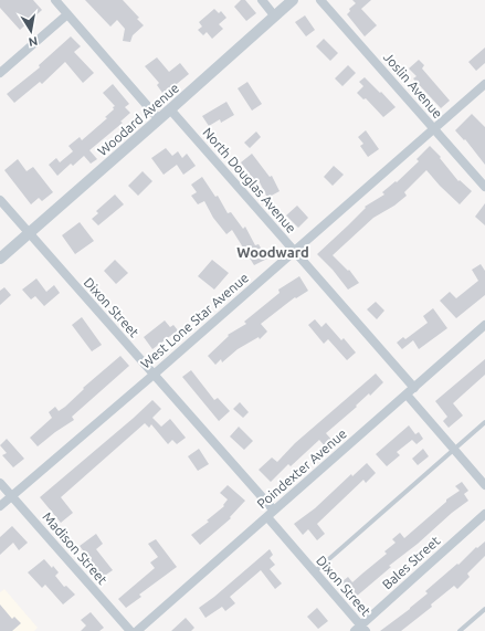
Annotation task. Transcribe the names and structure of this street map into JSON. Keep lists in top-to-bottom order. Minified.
{"streets":{"street":["Joslin Avenue","Woodard Avenue","North Douglas Avenue","Dixon Street","West Lone Star Avenue","Poindexter Avenue","Madison Street","Bales Street"]},"crossings":[["Joslin Avenue","West Lone Star Avenue"],["Woodard Avenue","North Douglas Avenue"],["Woodard Avenue","Dixon Street"],["North Douglas Avenue","West Lone Star Avenue"],["North Douglas Avenue","Poindexter Avenue"],["Dixon Street","West Lone Star Avenue"],["Dixon Street","Poindexter Avenue"],["Dixon Street","Bales Street"],["West Lone Star Avenue","Madison Street"]],"districts":["Woodward"],"north":"bottom"}
